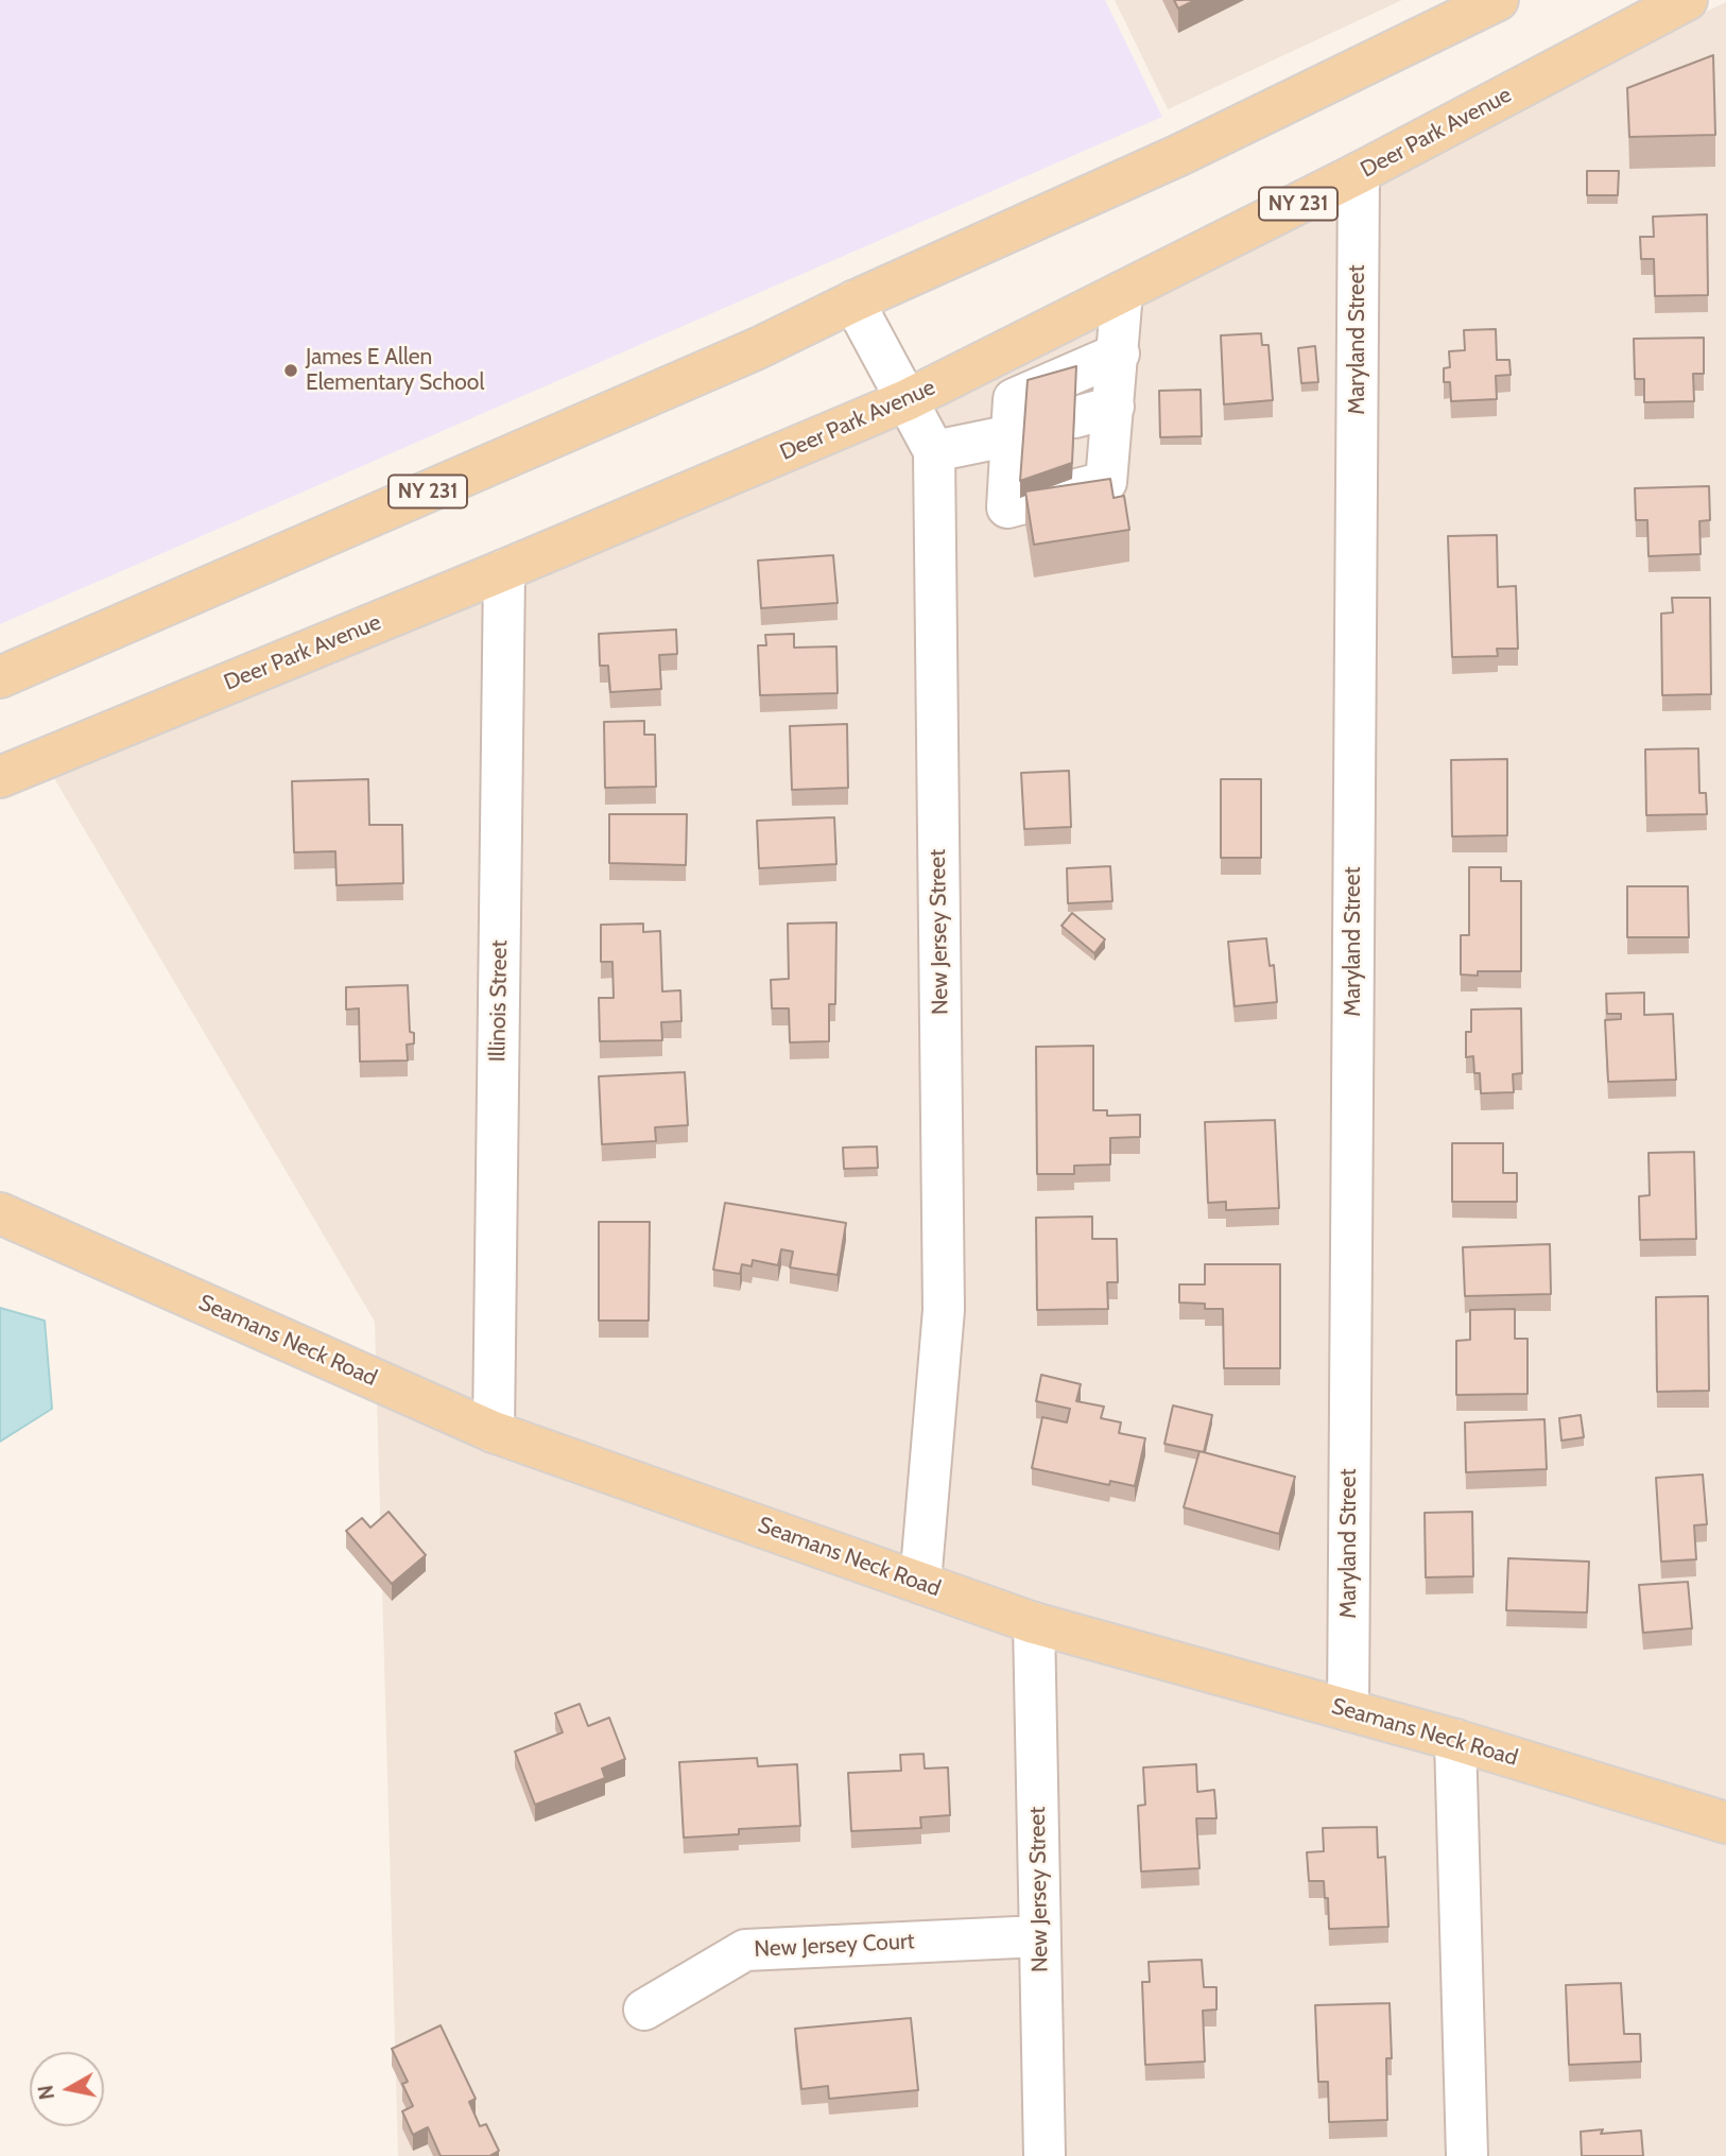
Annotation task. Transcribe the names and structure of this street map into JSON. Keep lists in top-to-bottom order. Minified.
{"streets":{"main road":["Deer Park Avenue","NY 231","Seamans Neck Road"],"street":["Maryland Street","New Jersey Street","Illinois Street","New Jersey Court"]},"crossings":[["Deer Park Avenue","Maryland Street"],["Deer Park Avenue","New Jersey Street"],["Deer Park Avenue","Illinois Street"],["NY 231","New Jersey Street"],["Maryland Street","Seamans Neck Road"],["New Jersey Street","Seamans Neck Road"],["New Jersey Street","New Jersey Court"],["Illinois Street","Seamans Neck Road"]],"places":["James E Allen Elementary School"],"north":"left"}
